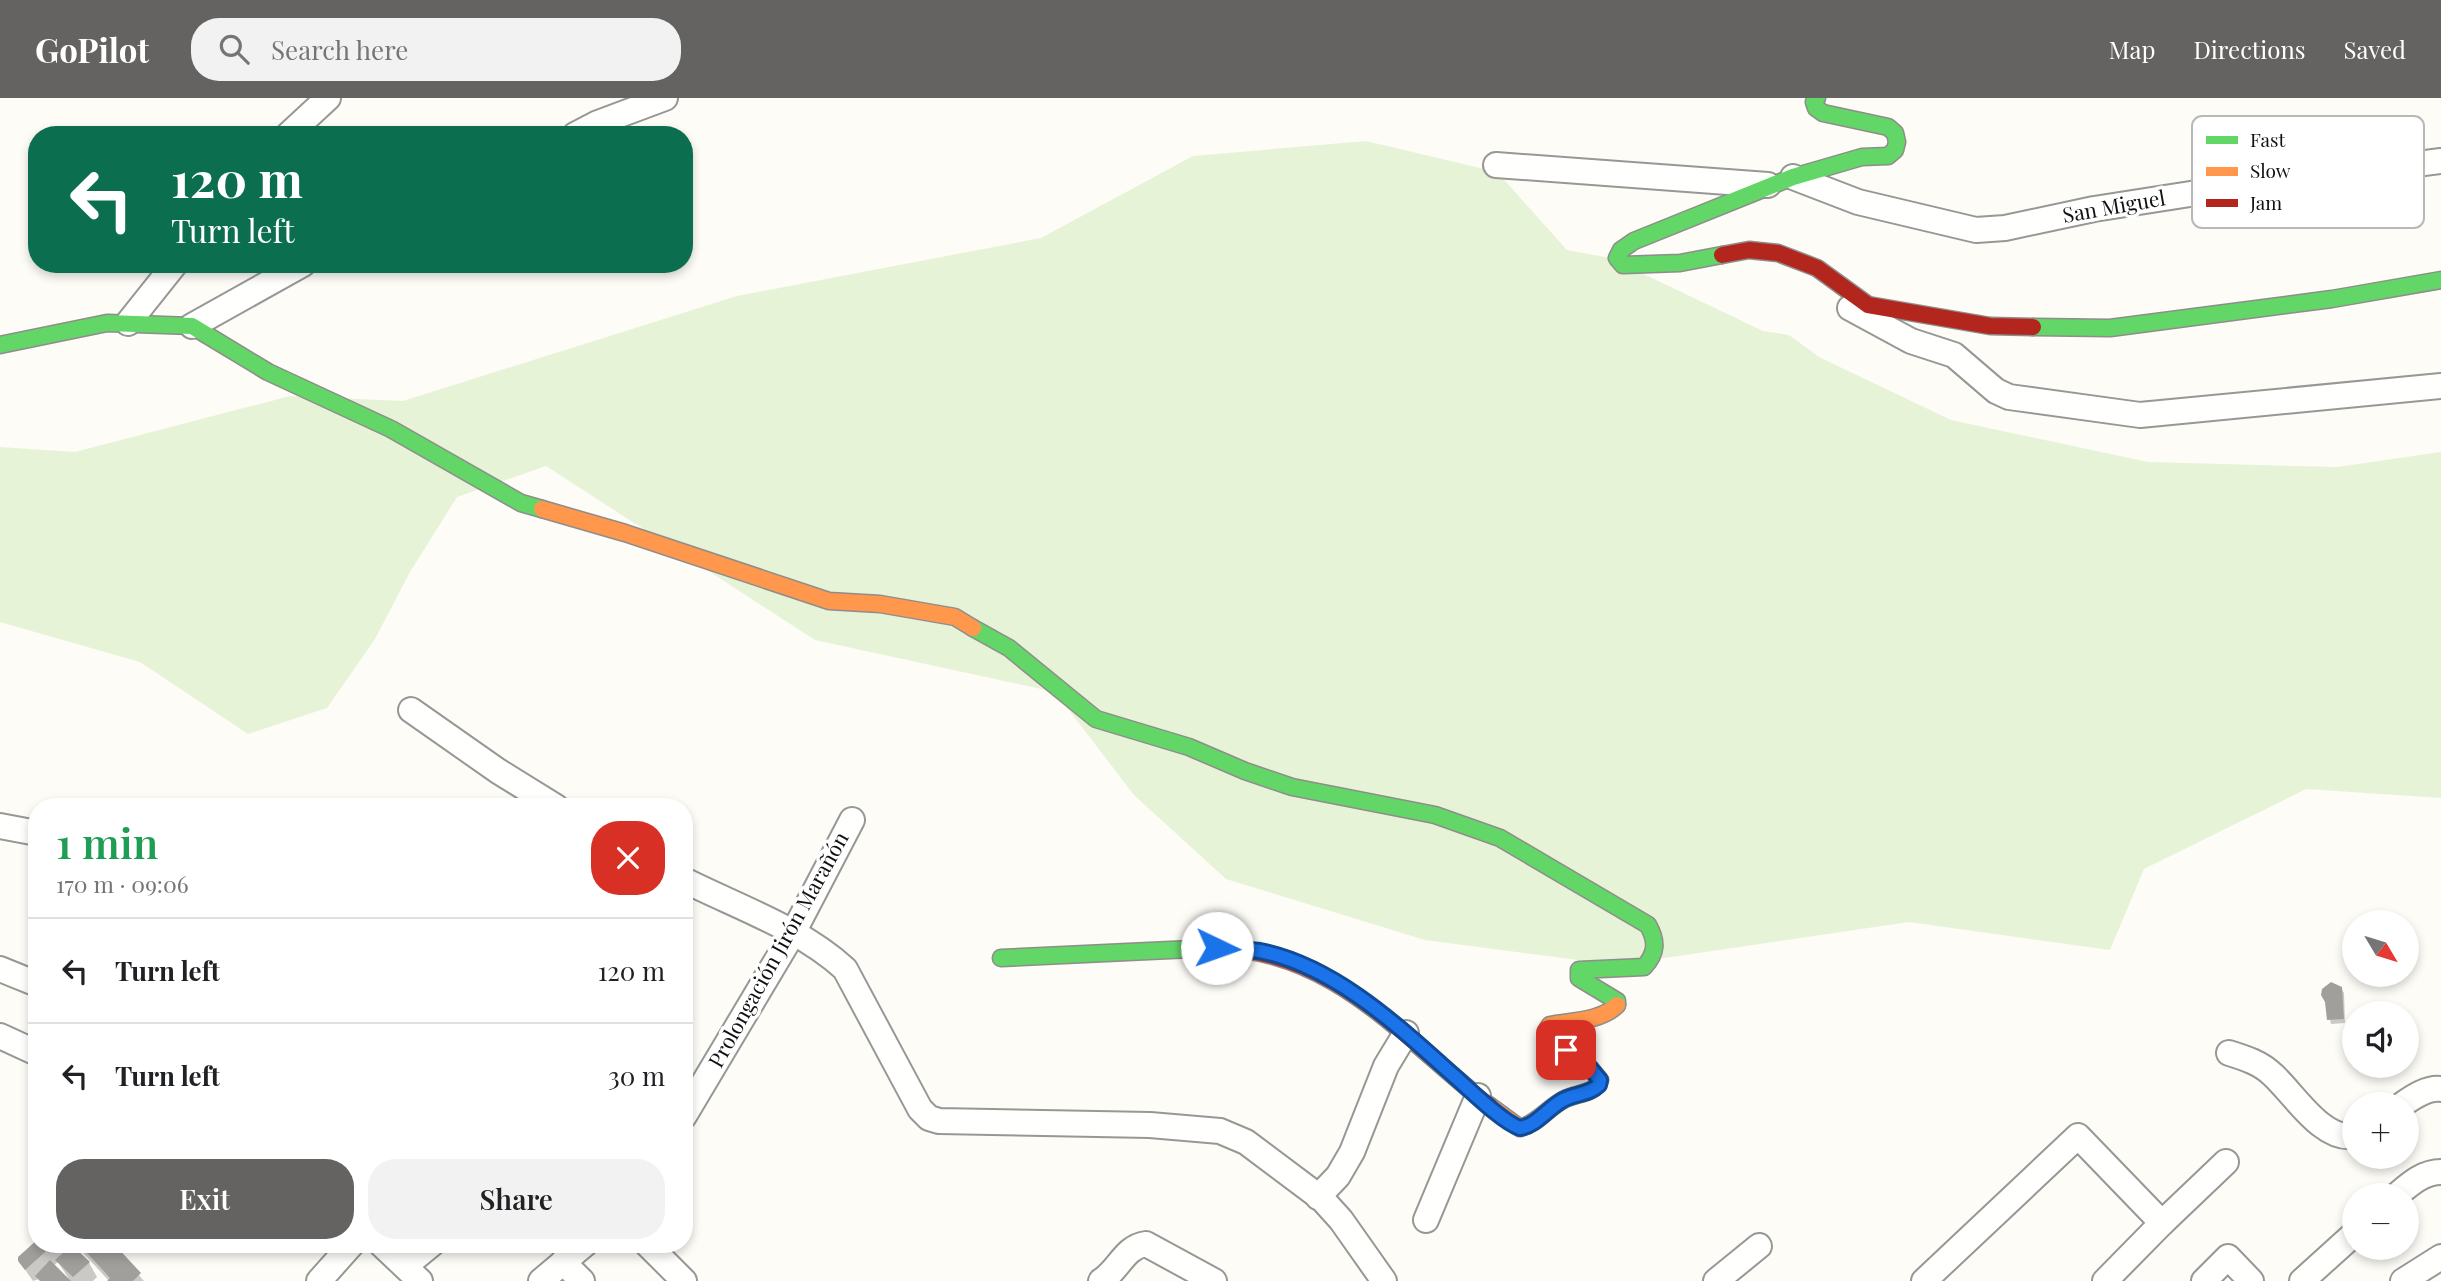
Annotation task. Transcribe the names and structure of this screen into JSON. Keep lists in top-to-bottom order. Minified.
{"streets":{"street":["San Miguel","Prolongación Jirón Marañón"]},"legend":["Fast","Slow","Jam"],"north":"bottom right","page":{"header":"GoPilot","search":"Search here","nav":["Map","Directions","Saved"],"turn":["120 m","Turn left"],"heading":["1 min","170 m · 09:06"],"map_buttons":["+","−"],"list":[{"name":"Turn left","value":"120 m"},{"name":"Turn left","value":"30 m"}],"buttons":["Exit","Share"]}}
